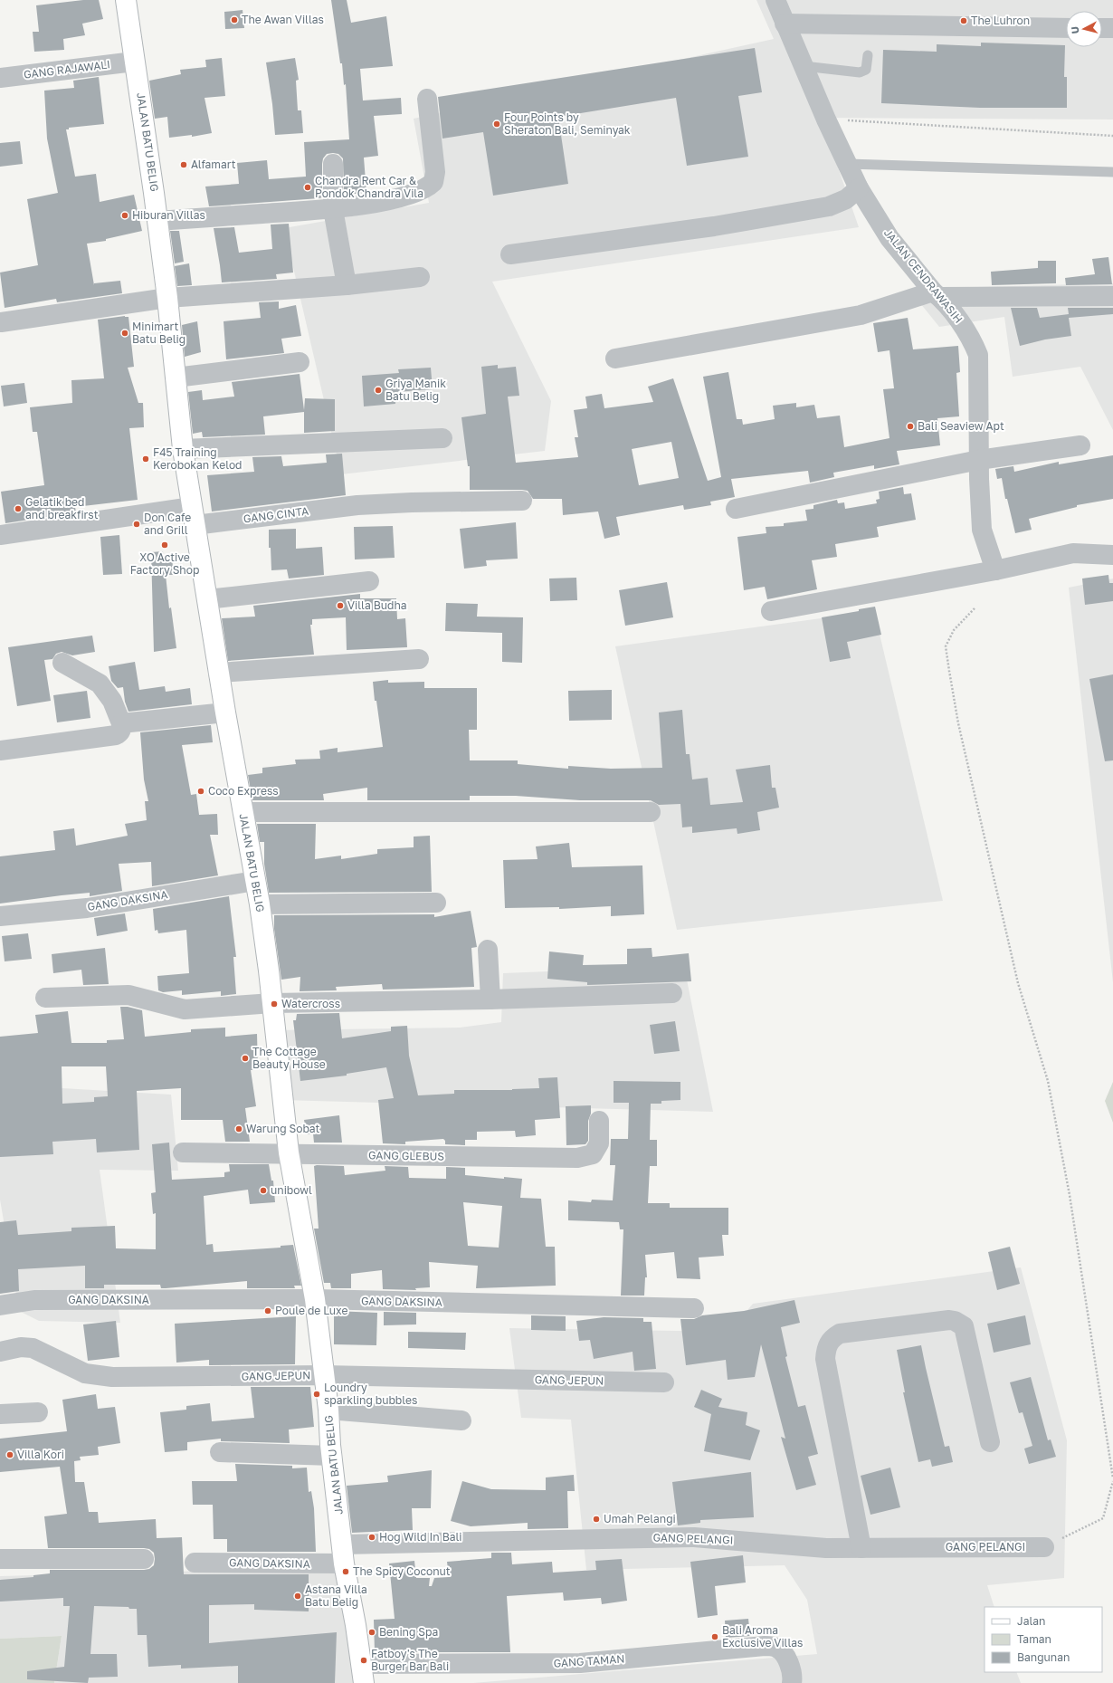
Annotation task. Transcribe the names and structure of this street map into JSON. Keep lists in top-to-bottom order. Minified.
{"streets":{"street":["GANG RAJAWALI","JALAN BATU BELIG","JALAN CENDRAWASIH","GANG CINTA","GANG DAKSINA","GANG GLEBUS","GANG JEPUN","GANG PELANGI","GANG TAMAN"]},"crossings":[["GANG RAJAWALI","JALAN BATU BELIG"],["JALAN BATU BELIG","GANG CINTA"],["JALAN BATU BELIG","GANG DAKSINA"],["JALAN BATU BELIG","GANG GLEBUS"],["JALAN BATU BELIG","GANG JEPUN"],["JALAN BATU BELIG","GANG PELANGI"],["JALAN BATU BELIG","GANG TAMAN"]],"places":["The Awan Villas","The Luhron","Four Points by Sheraton Bali, Seminyak","Alfamart","Chandra Rent Car & Pondok Chandra Vila","Hiburan Villas","Minimart Batu Belig","Griya Manik Batu Belig","Bali Seaview Apt","F45 Training Kerobokan Kelod","Gelatik bed and breakfirst","Don Cafe and Grill","XO Active Factory Shop","Villa Budha","Coco Express","Watercross","The Cottage Beauty House","Warung Sobat","unibowl","Poule de Luxe","Loundry sparkling bubbles","Villa Kori","Umah Pelangi","Hog Wild In Bali","The Spicy Coconut","Astana Villa Batu Belig","Bening Spa","Bali Aroma Exclusive Villas","Fatboy's The Burger Bar Bali"],"legend":["Jalan","Taman","Bangunan"],"north":"left"}
